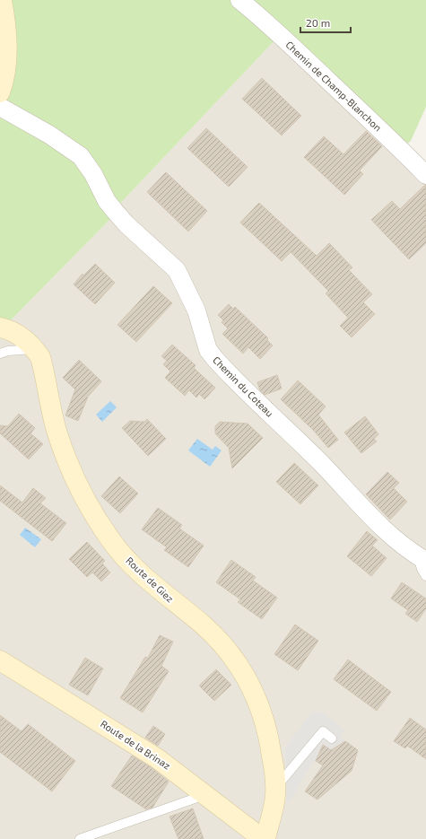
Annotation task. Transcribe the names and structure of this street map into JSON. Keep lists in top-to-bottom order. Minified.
{"streets":{"street":["Chemin de Champ-Blanchon","Chemin du Coteau","Route de Giez","Route de la Brinaz"]},"crossings":[["Route de Giez","Route de la Brinaz"]],"scale_bar":"20 m"}
